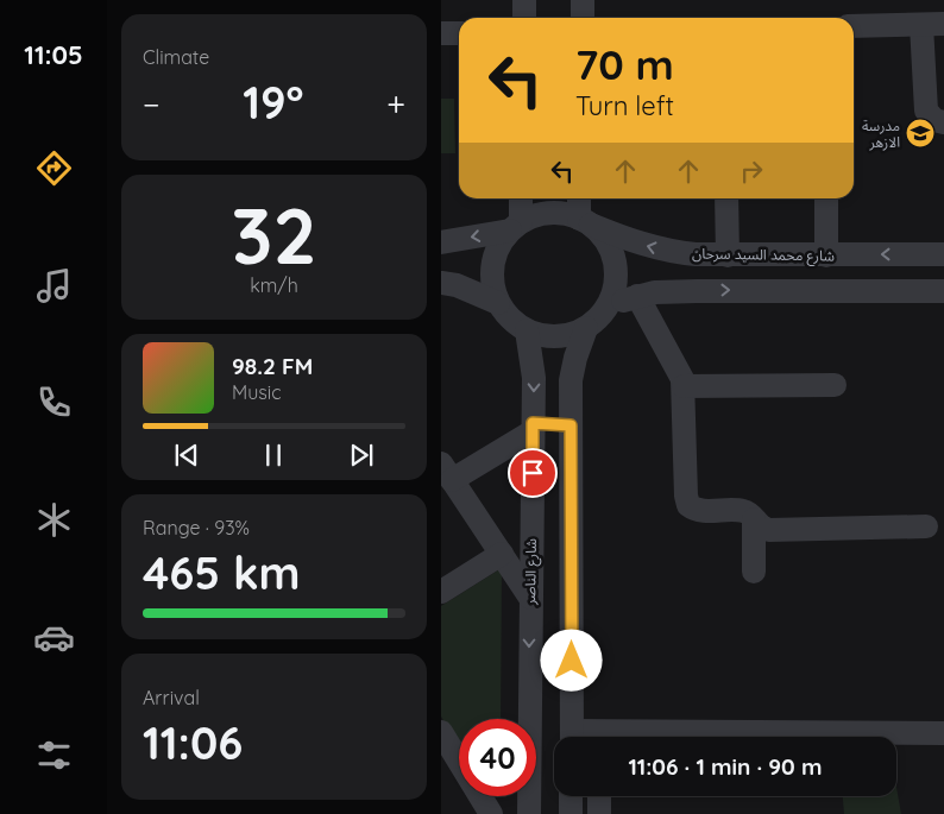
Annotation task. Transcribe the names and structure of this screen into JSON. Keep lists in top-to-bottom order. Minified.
{"streets":{"street":["شارع محمد السيد سرحان","شارع الناصر"]},"crossings":[["شارع محمد السيد سرحان","شارع الناصر"]],"places":{"school or university":["مدرسة الازهر"]},"page":{"tabs":"11:05","tile":["Climate",["32","km/h"],["Range · 93%","465 km"],["Arrival","11:06"]],"turn":["70 m","Turn left"],"heat":["−","19°","+"],"song":["98.2 FM","Music"],"limit":"40","trip":"11:06 · 1 min · 90 m"}}
